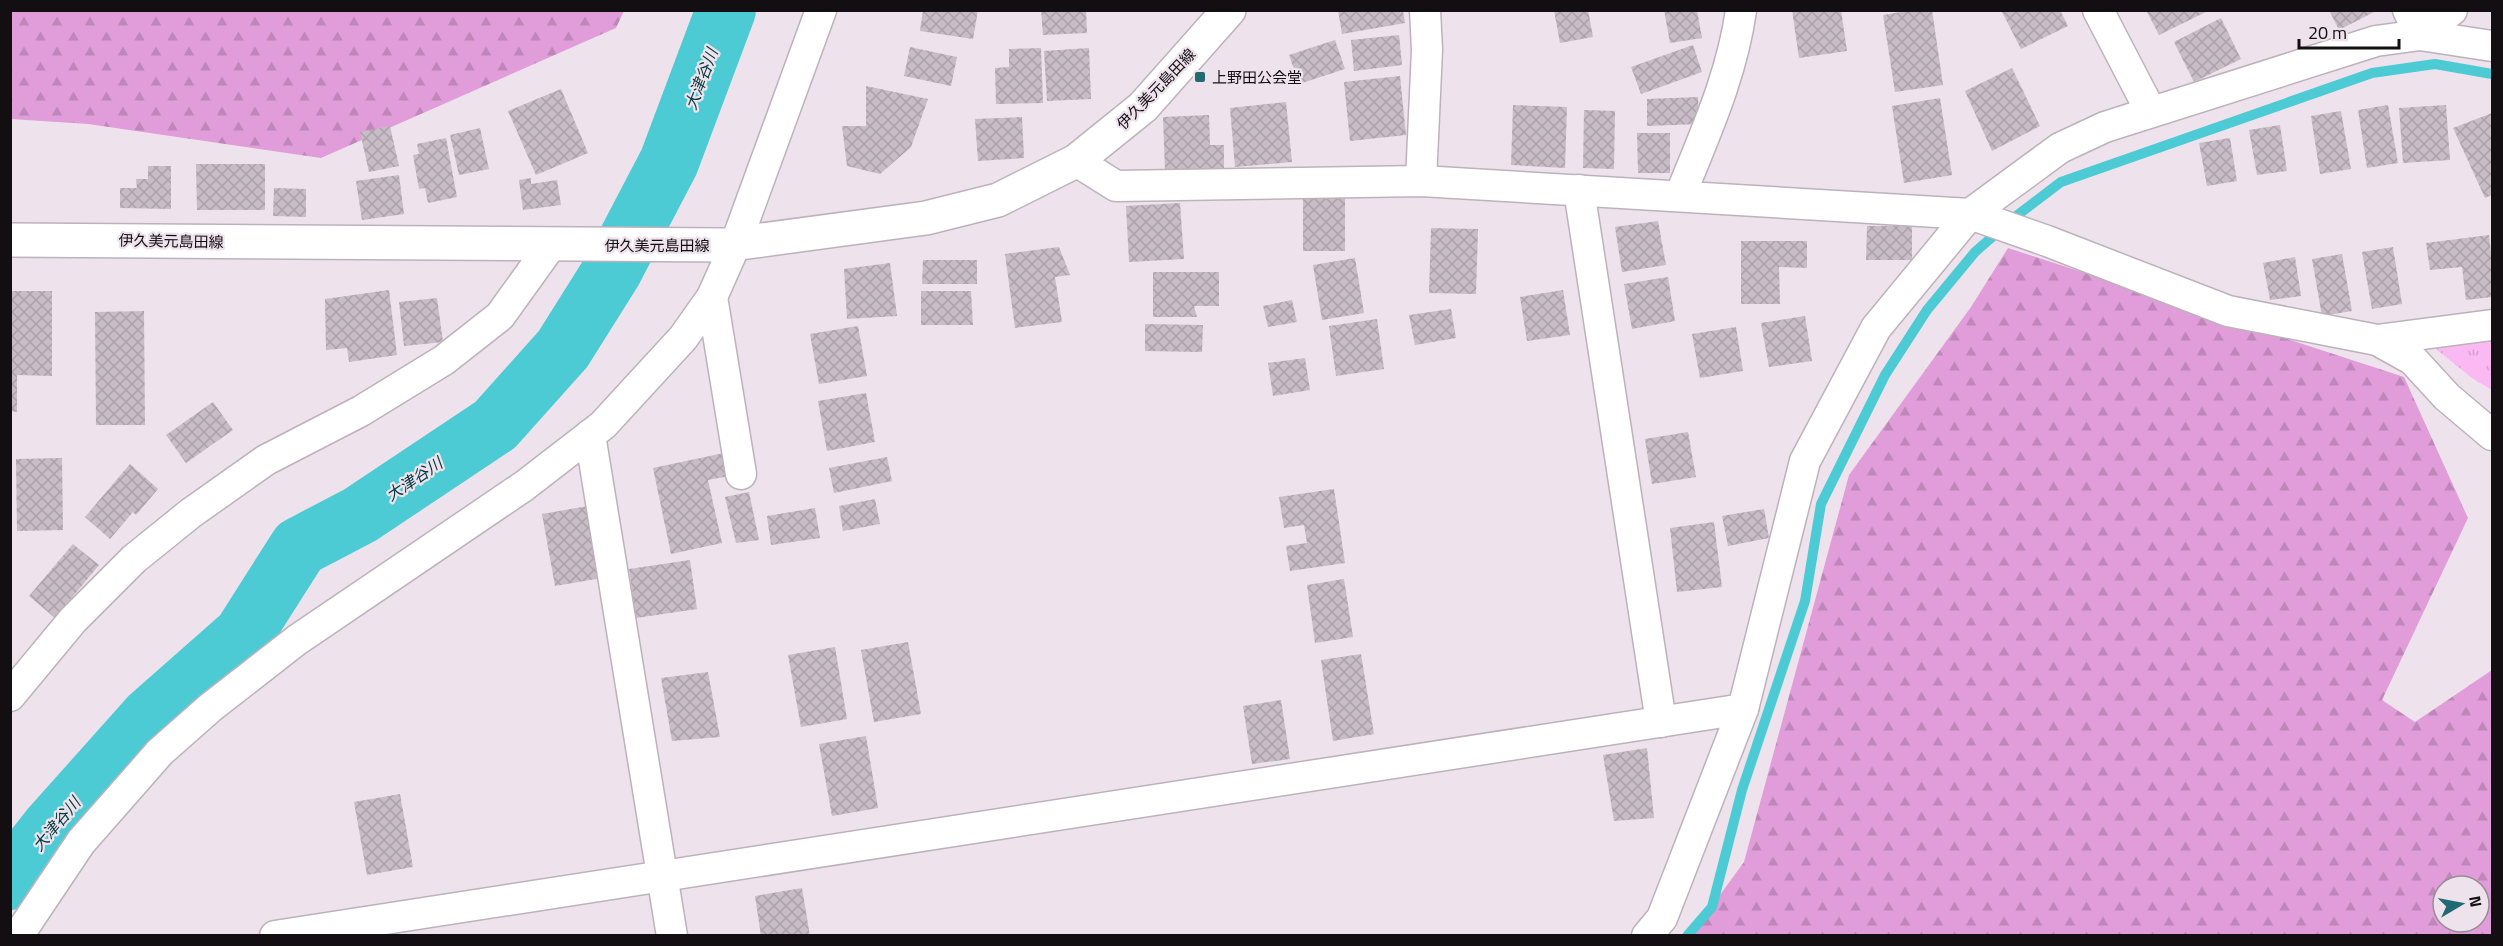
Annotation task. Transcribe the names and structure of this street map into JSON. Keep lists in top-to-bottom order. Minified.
{"streets":{"main road":["伊久美元島田線"]},"water":["大津谷川"],"places":{"transit":["上野田公会堂"]},"scale_bar":"20 m","north":"right"}
